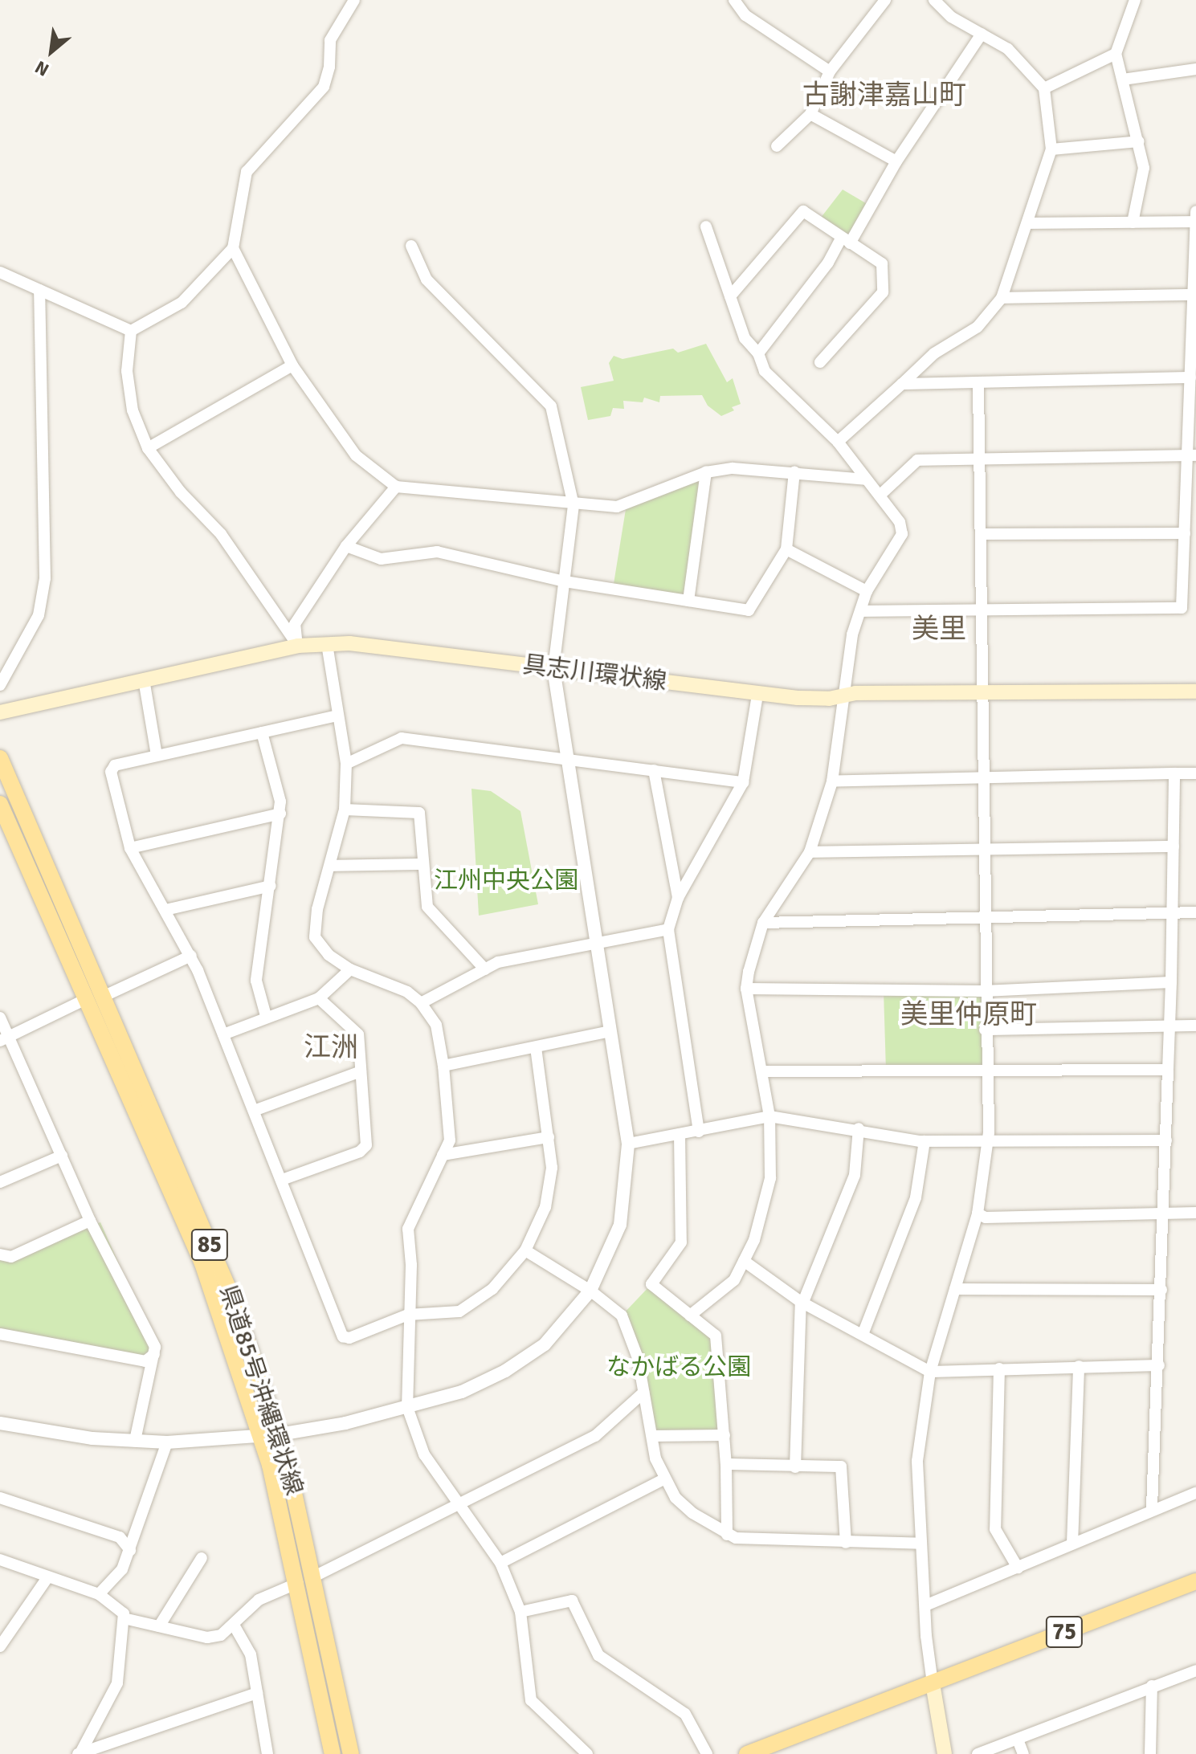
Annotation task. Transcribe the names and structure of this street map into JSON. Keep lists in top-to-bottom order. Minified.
{"streets":{"main road":["具志川環状線","85","県道85号沖縄環状線","75"]},"districts":["古謝津嘉山町","美里","美里仲原町","江洲"],"parks":["江州中央公園","なかばる公園"],"north":"bottom left"}
